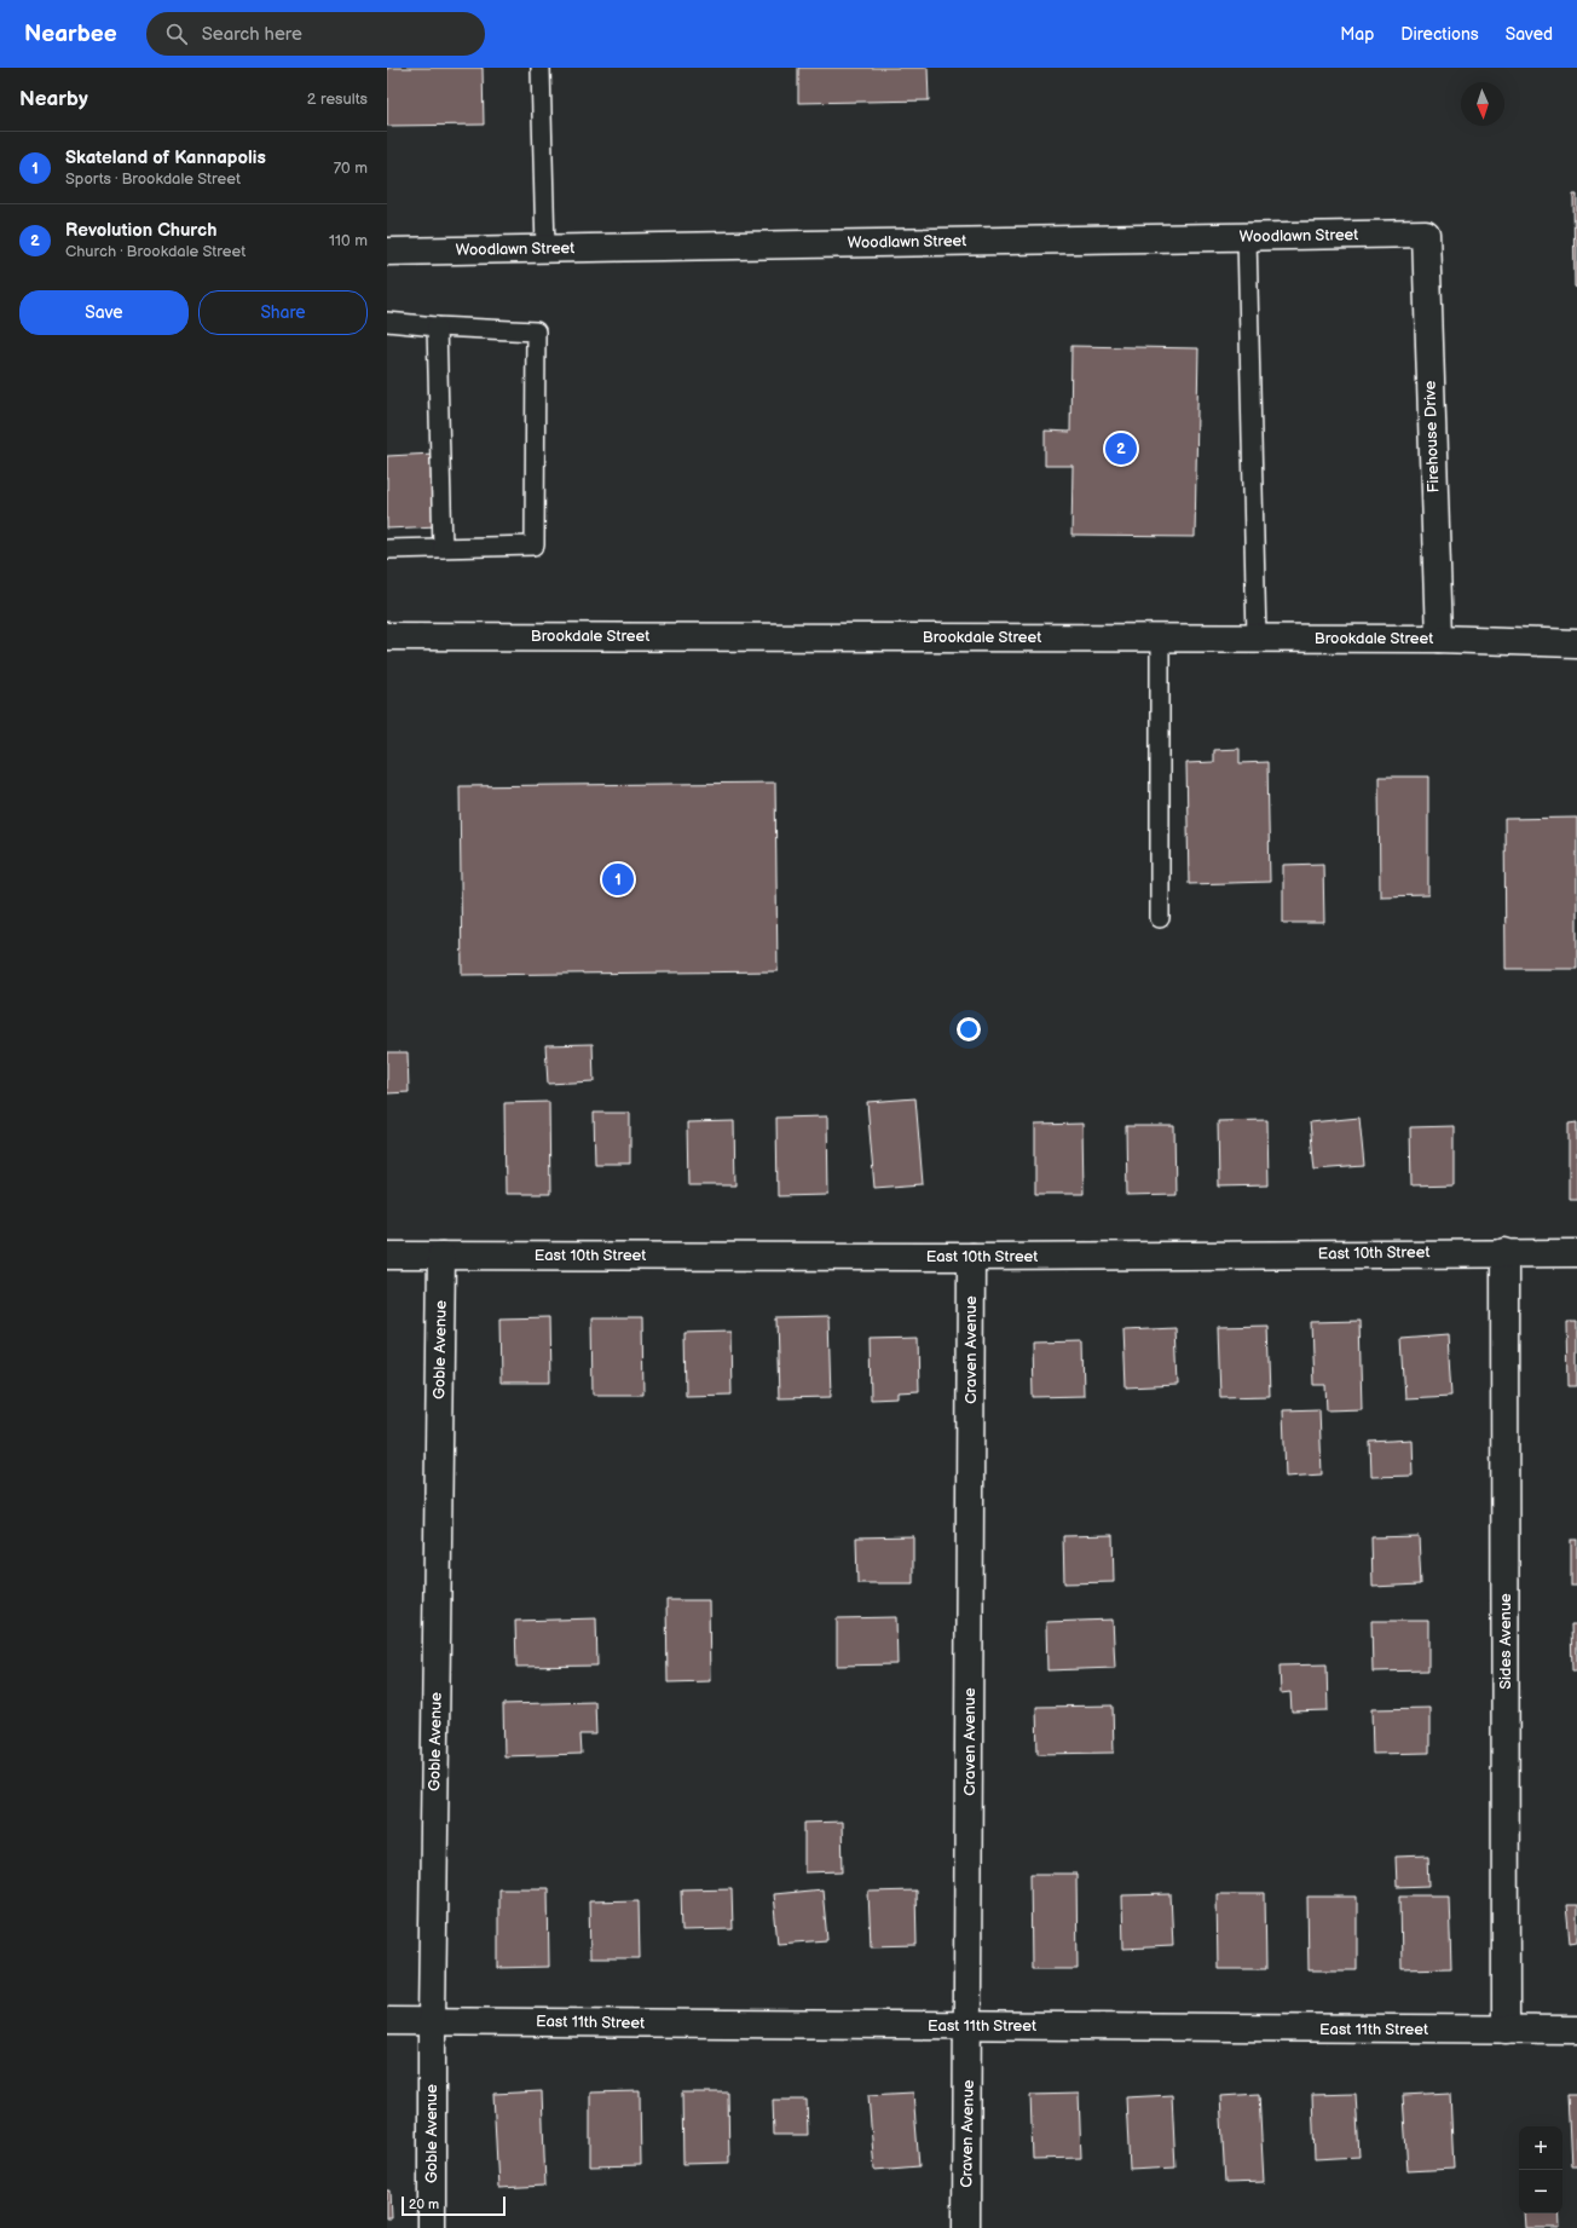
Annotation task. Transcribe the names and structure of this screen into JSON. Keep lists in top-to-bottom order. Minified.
{"streets":{"street":["Woodlawn Street","Firehouse Drive","Brookdale Street","East 10th Street","Goble Avenue","Craven Avenue","Sides Avenue","East 11th Street"]},"crossings":[["Woodlawn Street","Firehouse Drive"],["Firehouse Drive","Brookdale Street"],["East 10th Street","Goble Avenue"],["East 10th Street","Craven Avenue"],["East 10th Street","Sides Avenue"],["Goble Avenue","East 11th Street"],["Craven Avenue","East 11th Street"],["Sides Avenue","East 11th Street"]],"scale_bar":"20 m","north":"bottom","page":{"header":"Nearbee","search":"Search here","nav":["Map","Directions","Saved"],"heading":["Nearby","2 results"],"list":[{"mark":"1","name":"Skateland of Kannapolis","note":"Sports · Brookdale Street","value":"70 m"},{"mark":"2","name":"Revolution Church","note":"Church · Brookdale Street","value":"110 m"}],"buttons":["Save","Share"],"pins":["2","1"],"map_buttons":["+","−"],"scale":"20 m"}}
